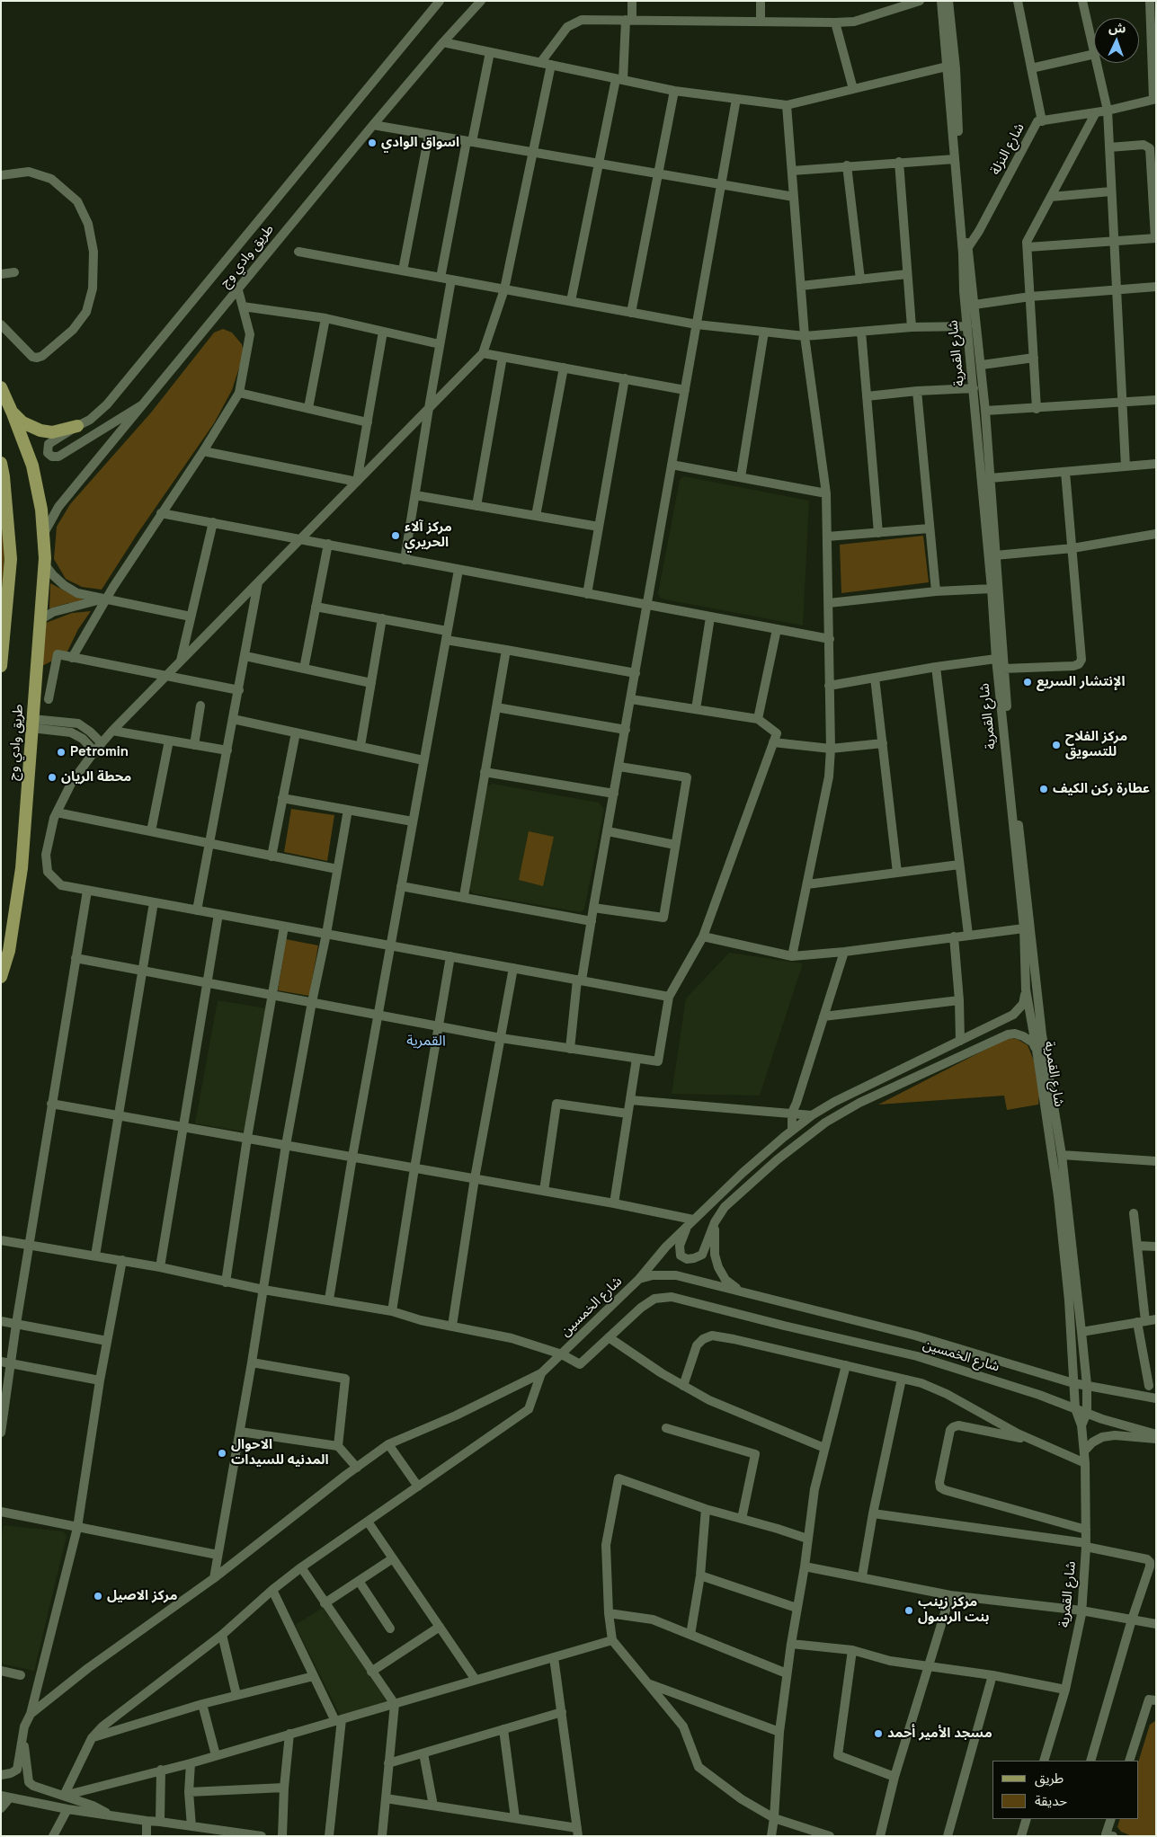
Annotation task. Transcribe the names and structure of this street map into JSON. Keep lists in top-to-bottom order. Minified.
{"streets":{"main road":["طريق وادي وج"],"street":["شارع النزلة","شارع القمرية","شارع الخمسين"]},"crossings":[["شارع القمرية","شارع الخمسين"]],"districts":["القمرية"],"places":["اسواق الوادي","مركز آلاء الحريري","الإنتشار السريع","مركز الفلاح للتسويق","Petromin","محطة الريان","عطارة ركن الكيف","الاحوال المدنيه للسيدات","مركز الاصيل","مركز زينب بنت الرسول","مسجد الأمير أحمد"],"legend":["طريق","حديقة"],"north":"top"}
